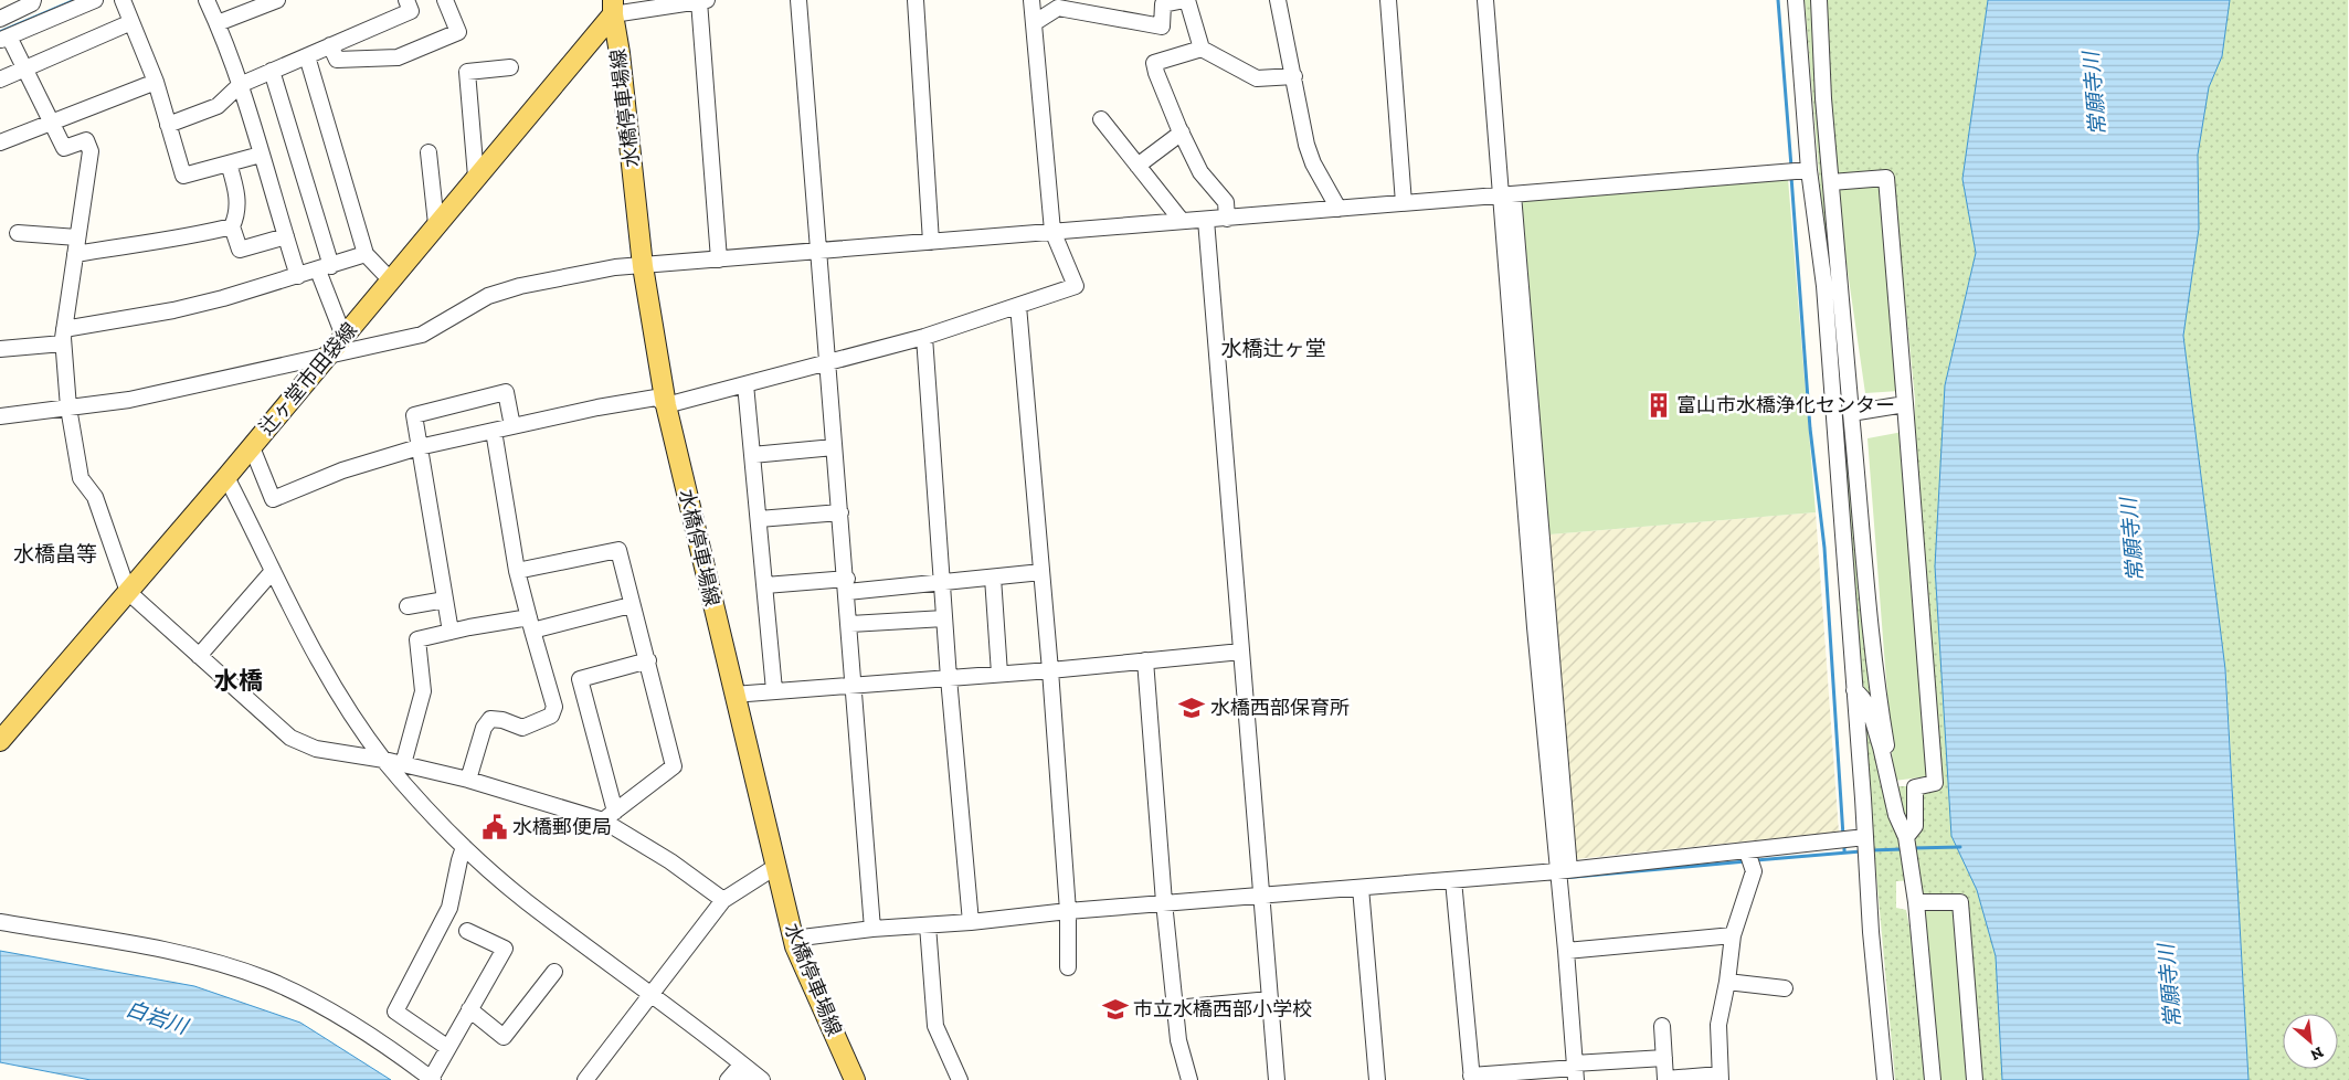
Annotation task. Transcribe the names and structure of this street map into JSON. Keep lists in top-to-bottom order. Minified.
{"streets":{"main road":["水橋停車場線","辻ヶ堂市田袋線"]},"crossings":[["水橋停車場線","辻ヶ堂市田袋線"]],"districts":["水橋辻ヶ堂","水橋畠等","水橋"],"water":["常願寺川","白岩川"],"places":{"building":["富山市水橋浄化センター"],"school or university":["水橋西部保育所","市立水橋西部小学校"],"public building":["水橋郵便局"]},"north":"bottom right"}
